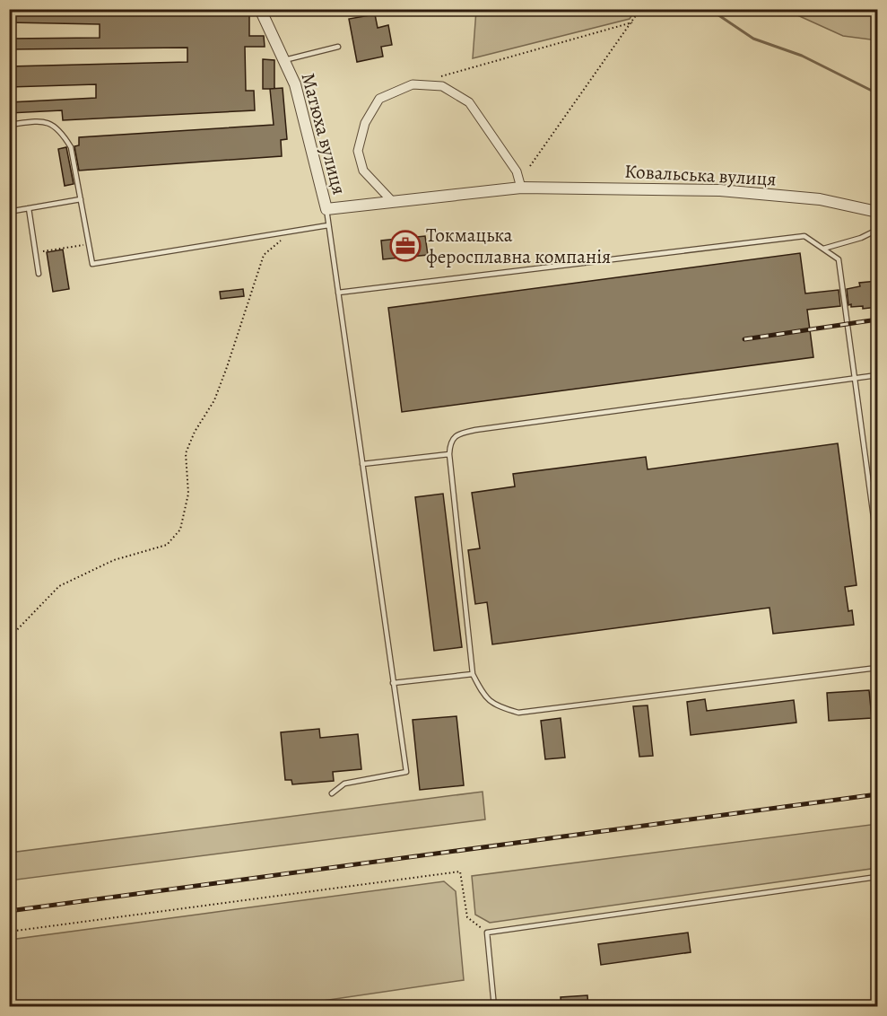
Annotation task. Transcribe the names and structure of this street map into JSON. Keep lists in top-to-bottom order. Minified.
{"streets":{"street":["Матюха вулиця","Ковальська вулиця"]},"crossings":[["Матюха вулиця","Ковальська вулиця"]],"places":{"office":["Токмацька феросплавна компанія"]}}
